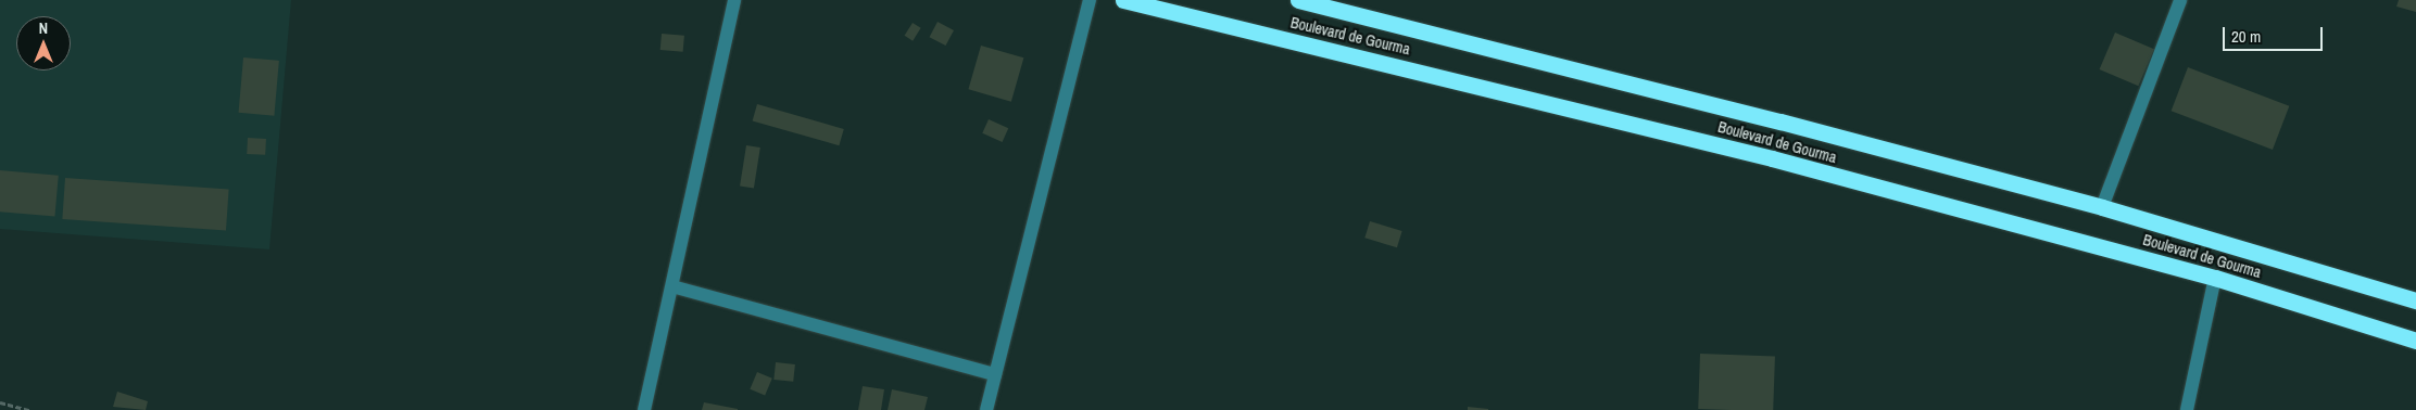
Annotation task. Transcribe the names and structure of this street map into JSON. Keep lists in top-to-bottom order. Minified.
{"streets":{"highway":["Boulevard de Gourma"]},"scale_bar":"20 m","north":"top"}
